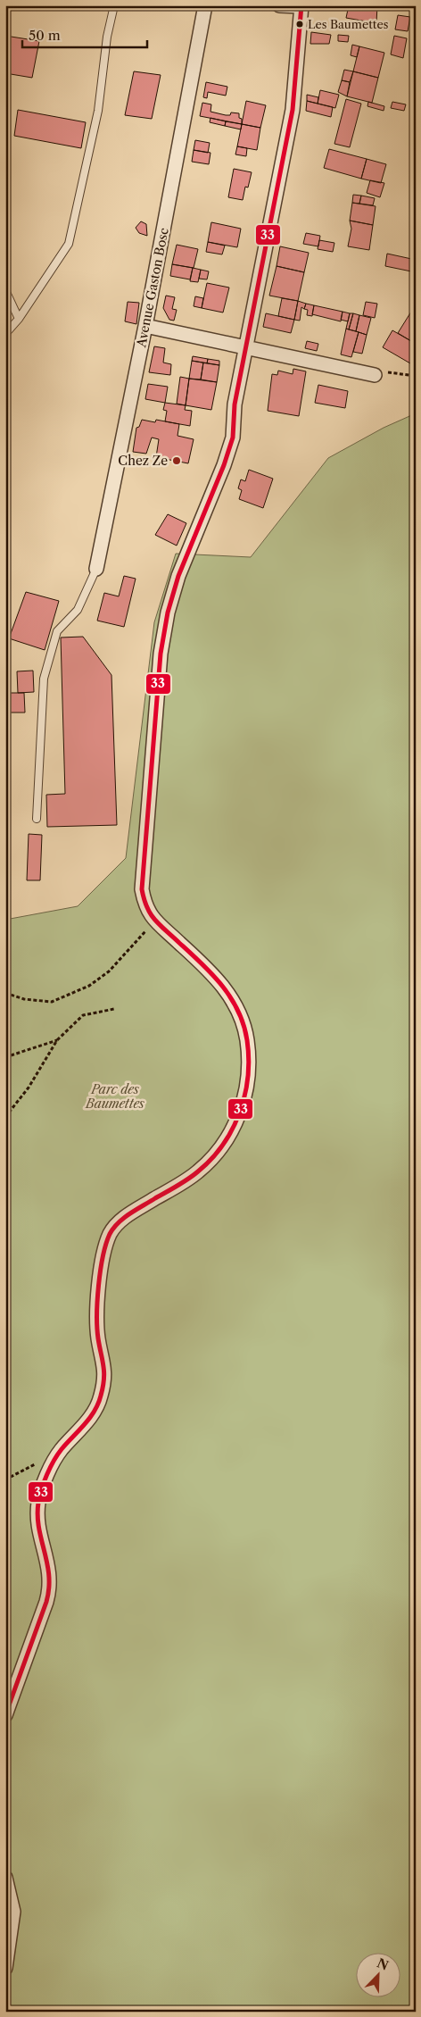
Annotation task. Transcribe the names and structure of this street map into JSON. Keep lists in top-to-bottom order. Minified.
{"streets":{"street":["Avenue Gaston Bosc"]},"parks":["Parc des Baumettes"],"places":["Les Baumettes","Chez Ze"],"lines":["transit line 33"],"scale_bar":"50 m","north":"top right"}
